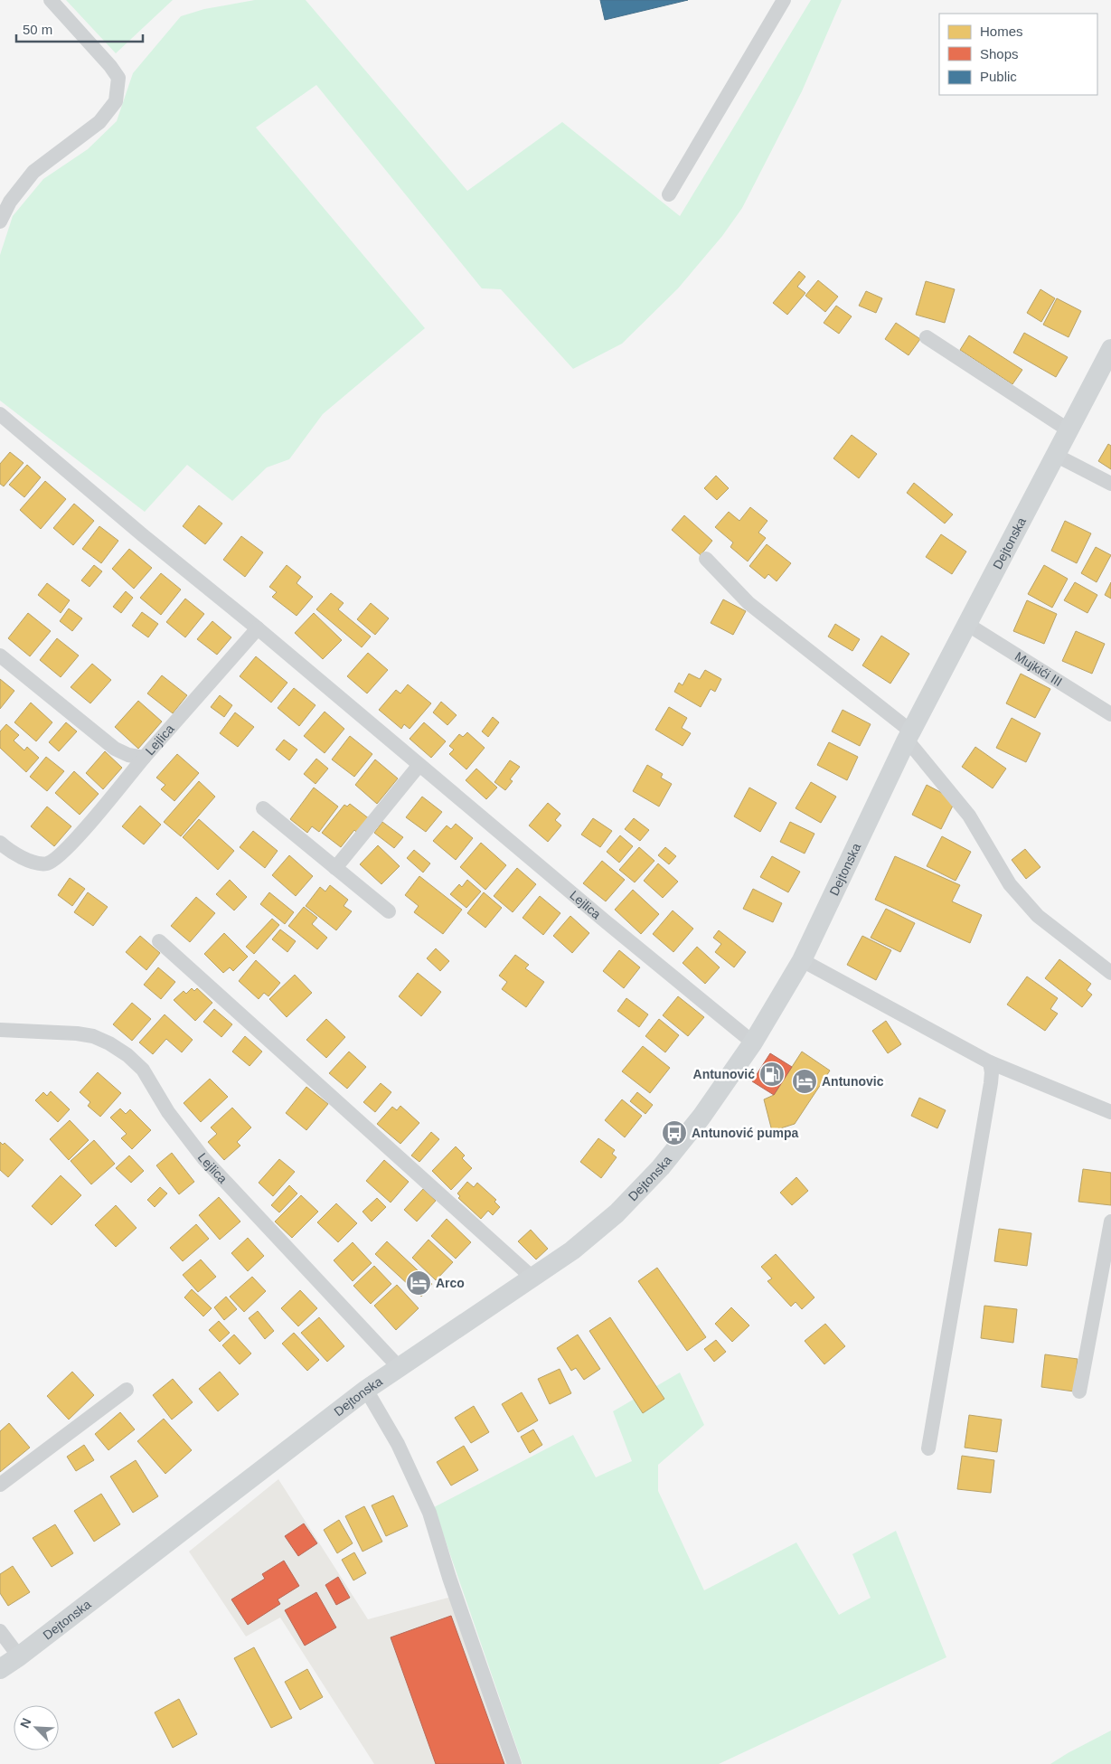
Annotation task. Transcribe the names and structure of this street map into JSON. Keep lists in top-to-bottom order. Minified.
{"streets":{"main road":["Dejtonska"],"street":["Mujkići III","Lejlica"]},"crossings":[["Dejtonska","Mujkići III"],["Dejtonska","Lejlica"]],"places":{"fuel station":["Antunović"],"hotel":["Antunovic","Arco"],"bus stop":["Antunović pumpa"]},"legend":["Homes","Shops","Public"],"scale_bar":"50 m","north":"top left"}
